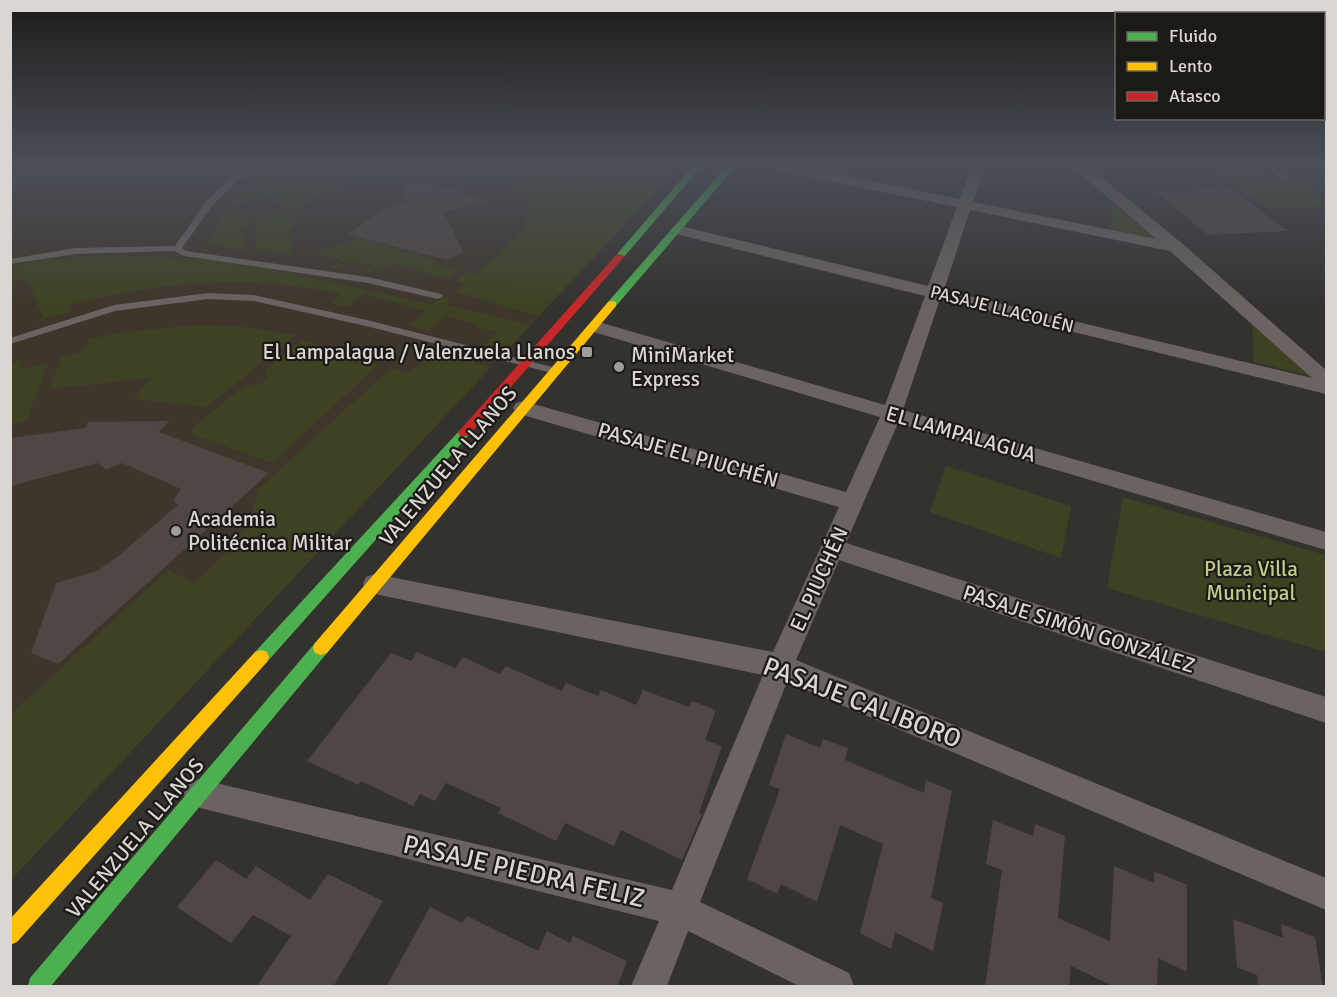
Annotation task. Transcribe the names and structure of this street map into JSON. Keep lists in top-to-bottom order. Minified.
{"streets":{"main road":["VALENZUELA LLANOS"],"street":["PASAJE LLACOLÉN","EL LAMPALAGUA","PASAJE EL PIUCHÉN","EL PIUCHÉN","PASAJE SIMÓN GONZÁLEZ","PASAJE CALIBORO","PASAJE PIEDRA FELIZ"]},"crossings":[["PASAJE LLACOLÉN","VALENZUELA LLANOS"],["PASAJE LLACOLÉN","EL PIUCHÉN"],["EL LAMPALAGUA","VALENZUELA LLANOS"],["EL LAMPALAGUA","EL PIUCHÉN"],["PASAJE EL PIUCHÉN","VALENZUELA LLANOS"],["PASAJE EL PIUCHÉN","EL PIUCHÉN"],["VALENZUELA LLANOS","PASAJE CALIBORO"],["VALENZUELA LLANOS","PASAJE PIEDRA FELIZ"],["EL PIUCHÉN","PASAJE SIMÓN GONZÁLEZ"],["EL PIUCHÉN","PASAJE CALIBORO"],["EL PIUCHÉN","PASAJE PIEDRA FELIZ"]],"parks":["Plaza Villa Municipal"],"places":{"transit":["El Lampalagua / Valenzuela Llanos"],"other":["MiniMarket Express","Academia Politécnica Militar"]},"legend":["Fluido","Lento","Atasco"]}
